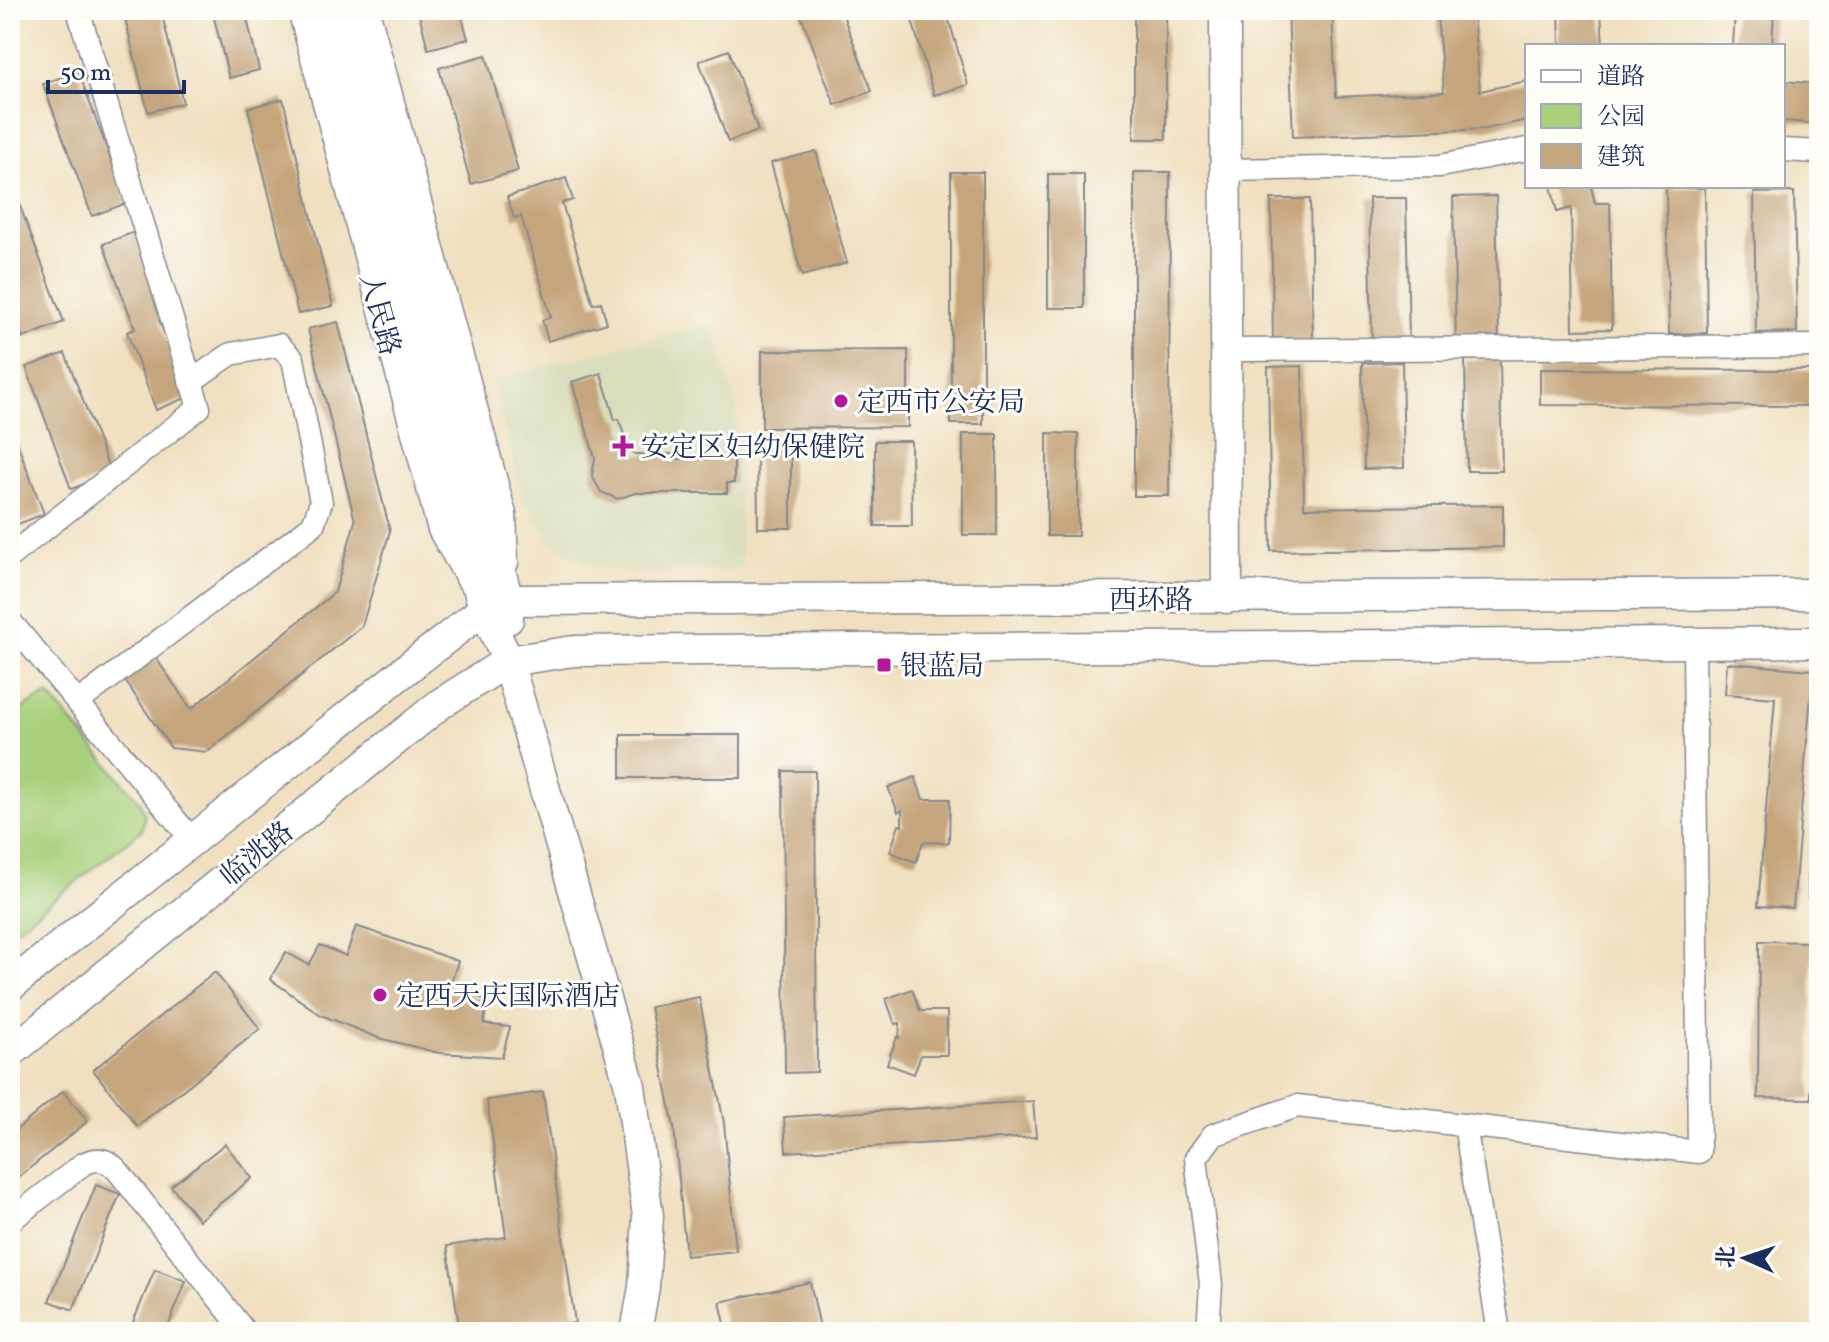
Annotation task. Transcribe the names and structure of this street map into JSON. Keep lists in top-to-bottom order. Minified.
{"streets":{"main road":["人民路","西环路","临洮路"]},"crossings":[["人民路","西环路"],["人民路","临洮路"],["西环路","临洮路"]],"places":{"other":["定西市公安局","定西天庆国际酒店"],"health":["安定区妇幼保健院"],"transit":["银蓝局"]},"legend":["道路","公园","建筑"],"scale_bar":"50 m","north":"left"}
